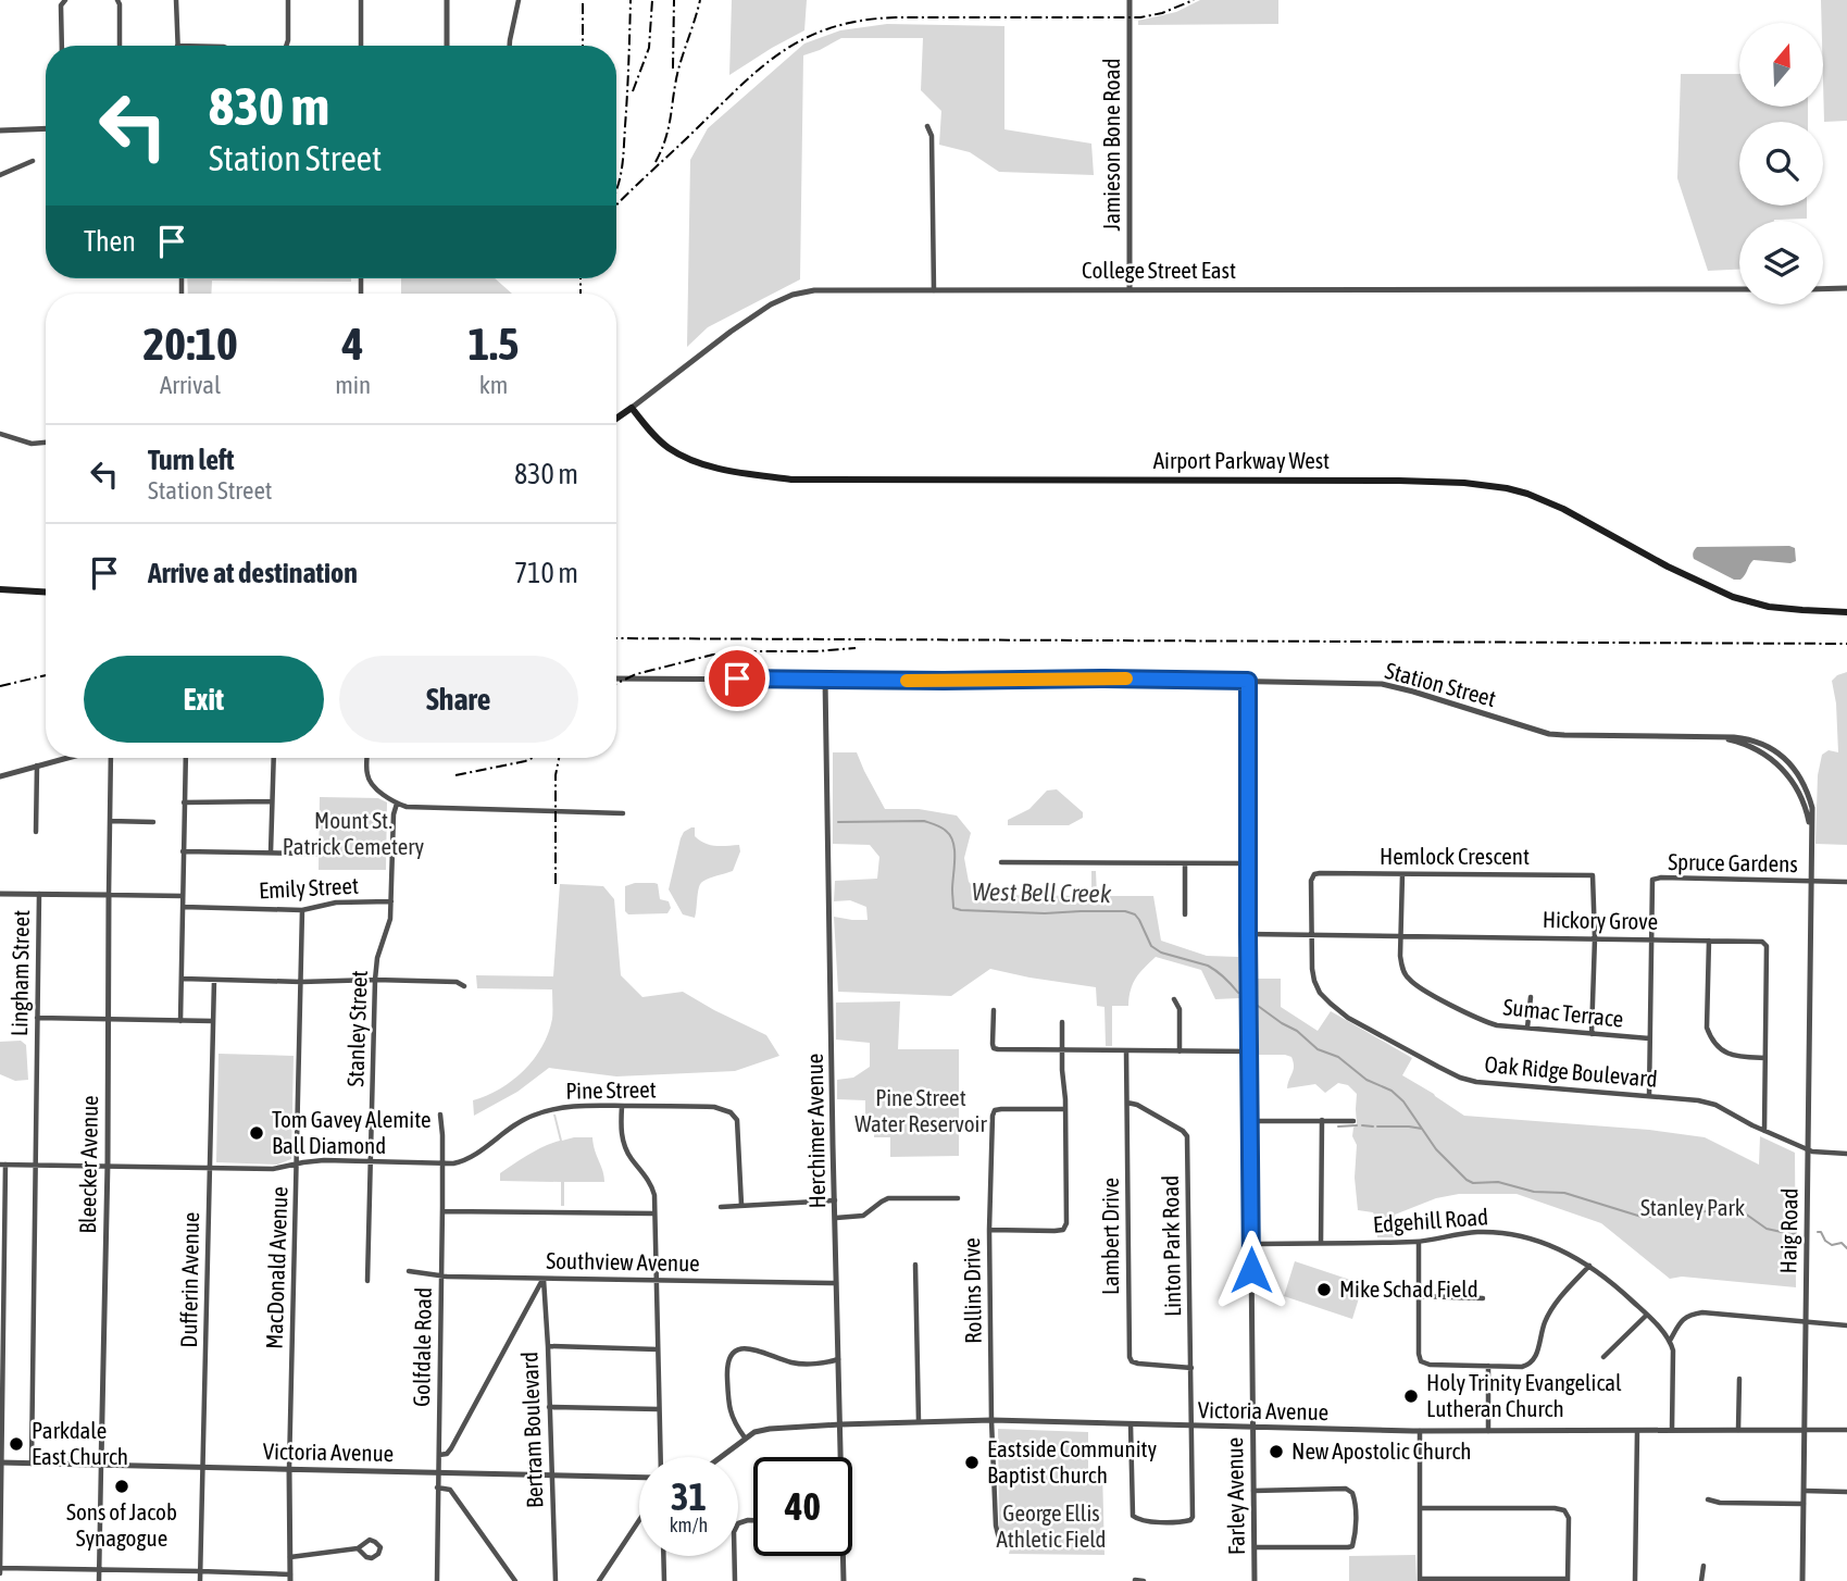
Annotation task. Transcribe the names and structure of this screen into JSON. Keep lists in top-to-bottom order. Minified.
{"streets":{"main road":["College Street East","Airport Parkway West"],"street":["Jamieson Bone Road","Station Street","Hemlock Crescent","Spruce Gardens","Emily Street","Hickory Grove","Lingham Street","Sumac Terrace","Stanley Street","Oak Ridge Boulevard","Pine Street","Herchimer Avenue","Bleecker Avenue","Edgehill Road","Haig Road","Lambert Drive","Linton Park Road","Southview Avenue","MacDonald Avenue","Dufferin Avenue","Rollins Drive","Golfdale Road","Victoria Avenue","Bertram Boulevard","Farley Avenue"]},"crossings":[["Jamieson Bone Road","College Street East"],["College Street East","Airport Parkway West"],["Station Street","Spruce Gardens"],["Station Street","Herchimer Avenue"],["Station Street","Haig Road"],["Station Street","Farley Avenue"],["Hemlock Crescent","Hickory Grove"],["Hemlock Crescent","Sumac Terrace"],["Hemlock Crescent","Oak Ridge Boulevard"],["Spruce Gardens","Hickory Grove"],["Spruce Gardens","Sumac Terrace"],["Spruce Gardens","Oak Ridge Boulevard"],["Spruce Gardens","Haig Road"],["Emily Street","Stanley Street"],["Emily Street","MacDonald Avenue"],["Hickory Grove","Sumac Terrace"],["Hickory Grove","Oak Ridge Boulevard"],["Hickory Grove","Farley Avenue"],["Lingham Street","Pine Street"],["Lingham Street","Victoria Avenue"],["Stanley Street","Pine Street"],["Oak Ridge Boulevard","Haig Road"],["Pine Street","Bleecker Avenue"],["Pine Street","MacDonald Avenue"],["Pine Street","Dufferin Avenue"],["Pine Street","Golfdale Road"],["Herchimer Avenue","Southview Avenue"],["Herchimer Avenue","Victoria Avenue"],["Bleecker Avenue","Victoria Avenue"],["Edgehill Road","Farley Avenue"],["Haig Road","Victoria Avenue"],["Lambert Drive","Linton Park Road"],["Linton Park Road","Victoria Avenue"],["Southview Avenue","Golfdale Road"],["Southview Avenue","Bertram Boulevard"],["MacDonald Avenue","Victoria Avenue"],["Dufferin Avenue","Victoria Avenue"],["Rollins Drive","Victoria Avenue"],["Golfdale Road","Victoria Avenue"],["Victoria Avenue","Bertram Boulevard"],["Victoria Avenue","Farley Avenue"]],"water":["West Bell Creek"],"parks":["Mount St. Patrick Cemetery","Pine Street Water Reservoir","Stanley Park","George Ellis Athletic Field"],"places":["Tom Gavey Alemite Ball Diamond","Mike Schad Field","Holy Trinity Evangelical Lutheran Church","Parkdale East Church","New Apostolic Church","Eastside Community Baptist Church","Sons of Jacob Synagogue"],"north":"top","page":{"turn":["830 m","Station Street"],"then":"Then","eta":["20:10","Arrival","4","min","1.5","km"],"list":[{"name":"Turn left","note":"Station Street","value":"830 m"},{"name":"Arrive at destination","value":"710 m"}],"buttons":["Exit","Share"],"speed":"31 km/h","limit":"40"}}
